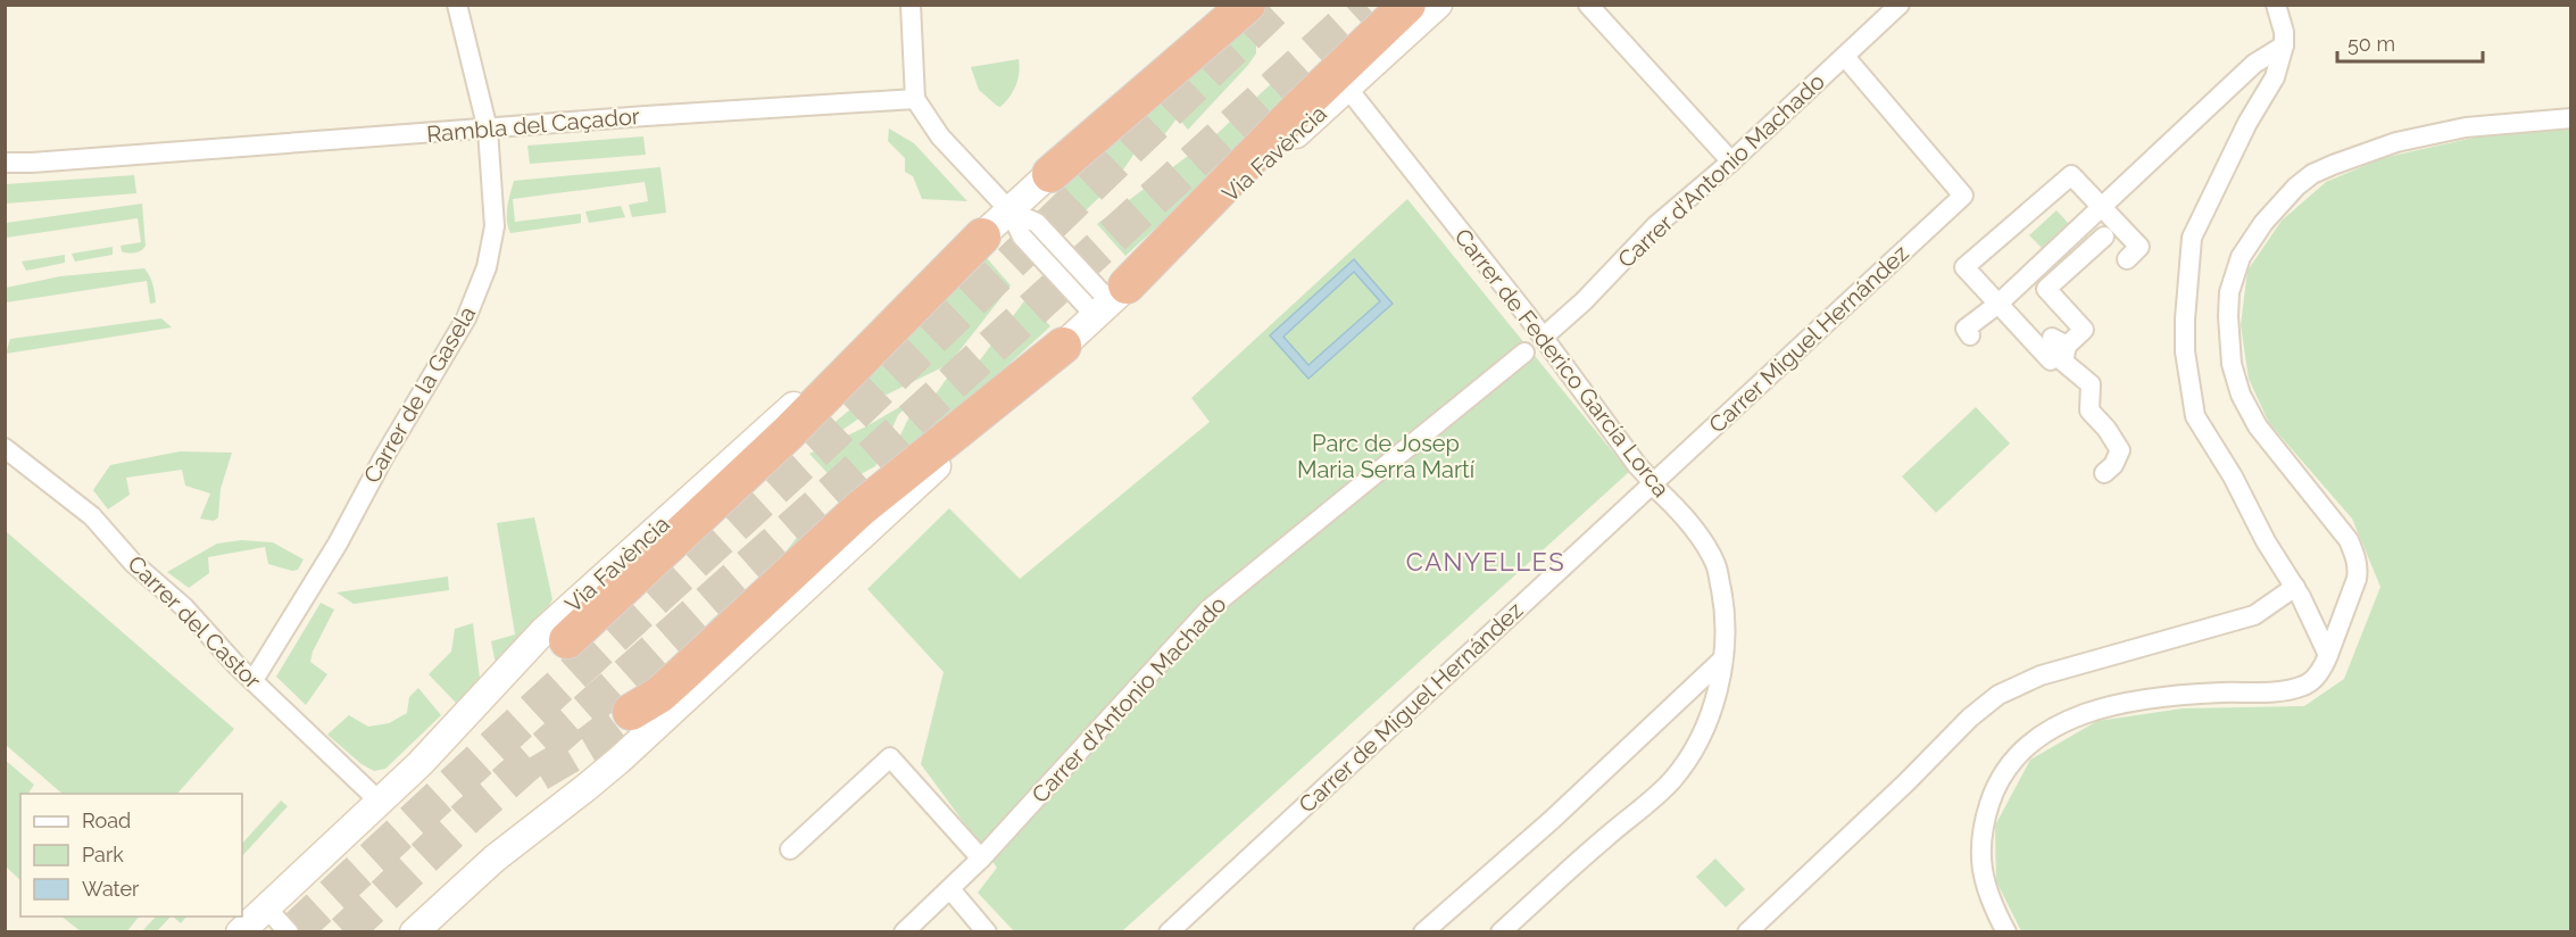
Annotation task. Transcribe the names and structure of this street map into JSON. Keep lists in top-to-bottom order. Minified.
{"streets":{"street":["Rambla del Caçador","Via Favència","Carrer d'Antonio Machado","Carrer Miguel Hernández","Carrer de Federico García Lorca","Carrer de la Gasela","Carrer del Castor","Carrer de Miguel Hernández"]},"crossings":[["Rambla del Caçador","Carrer de la Gasela"],["Via Favència","Carrer de Federico García Lorca"],["Via Favència","Carrer del Castor"],["Carrer d'Antonio Machado","Carrer Miguel Hernández"],["Carrer d'Antonio Machado","Carrer de Federico García Lorca"],["Carrer Miguel Hernández","Carrer de Federico García Lorca"],["Carrer Miguel Hernández","Carrer de Miguel Hernández"],["Carrer de Federico García Lorca","Carrer de Miguel Hernández"],["Carrer de la Gasela","Carrer del Castor"]],"districts":["CANYELLES"],"parks":["Parc de Josep Maria Serra Martí"],"legend":["Road","Park","Water"],"scale_bar":"50 m"}
